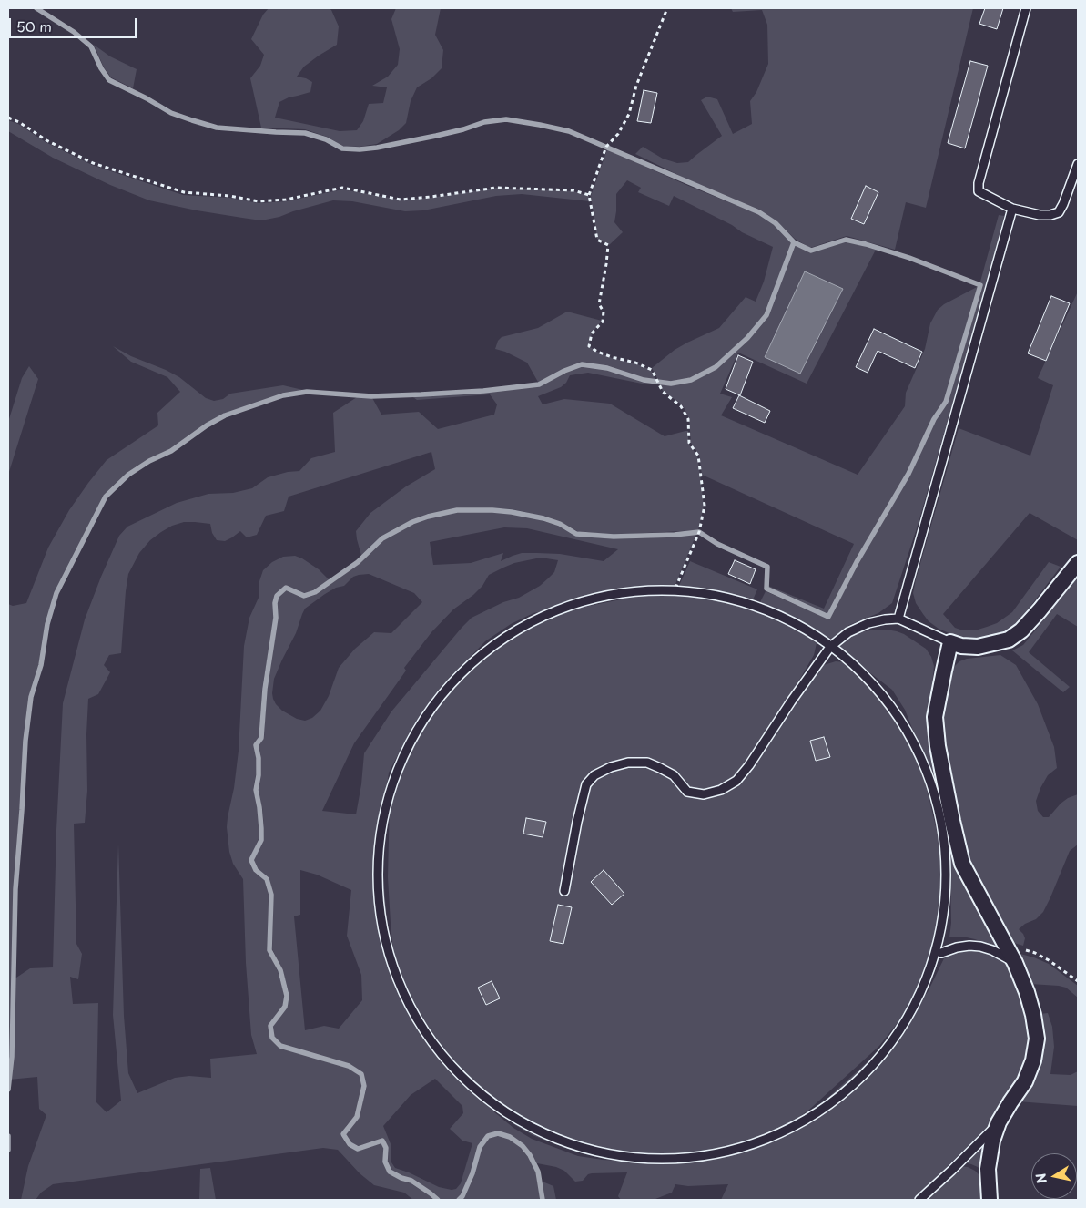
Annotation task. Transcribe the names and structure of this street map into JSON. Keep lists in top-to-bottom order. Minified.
{"scale_bar":"50 m","north":"left"}
